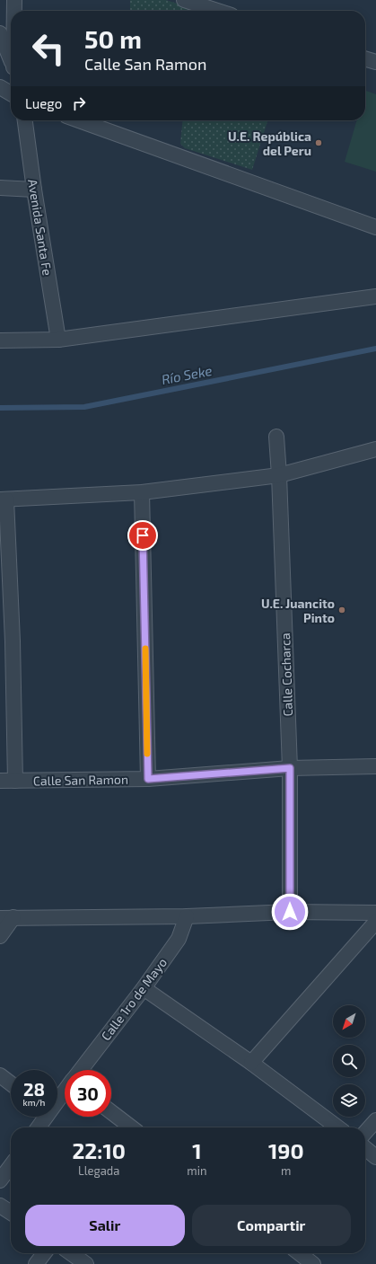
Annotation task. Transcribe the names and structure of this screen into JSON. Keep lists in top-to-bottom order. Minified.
{"streets":{"street":["Avenida Santa Fe","Calle Cocharca","Calle San Ramon","Calle 1ro de Mayo"]},"crossings":[["Calle Cocharca","Calle San Ramon"]],"water":["Río Seke"],"places":["U.E. República del Peru","U.E. Juancito Pinto"],"north":"bottom left","page":{"turn":["50 m","Calle San Ramon"],"then":"Luego","speed":"28 km/h","limit":"30","eta":["22:10","Llegada","1","min","190","m"],"buttons":["Salir","Compartir"]}}
